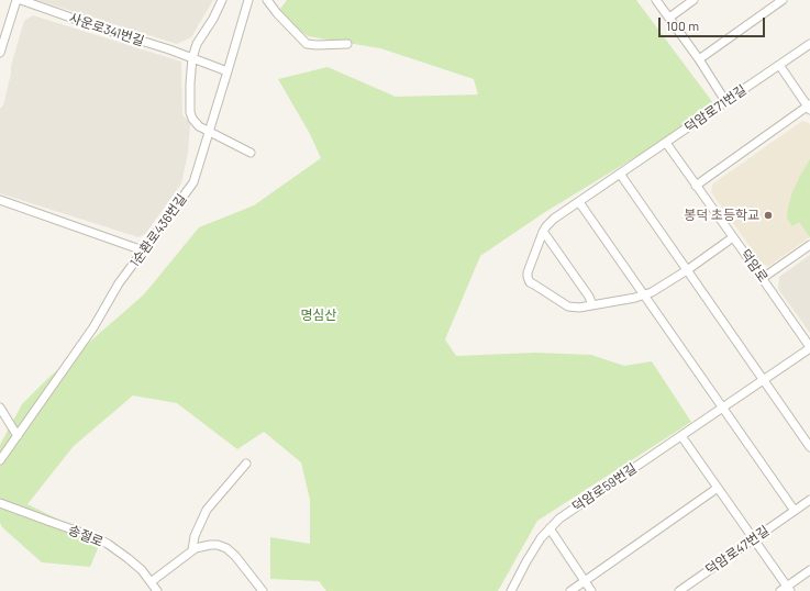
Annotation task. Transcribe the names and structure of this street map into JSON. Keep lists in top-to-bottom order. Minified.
{"streets":{"street":["사운로341번길","덕암로71번길","1순환로436번길","덕암로","덕암로59번길","송절로","덕암로47번길"]},"crossings":[["덕암로71번길","덕암로"],["덕암로","덕암로59번길"]],"parks":["명심산"],"places":["봉덕 초등학교"],"scale_bar":"100 m"}
